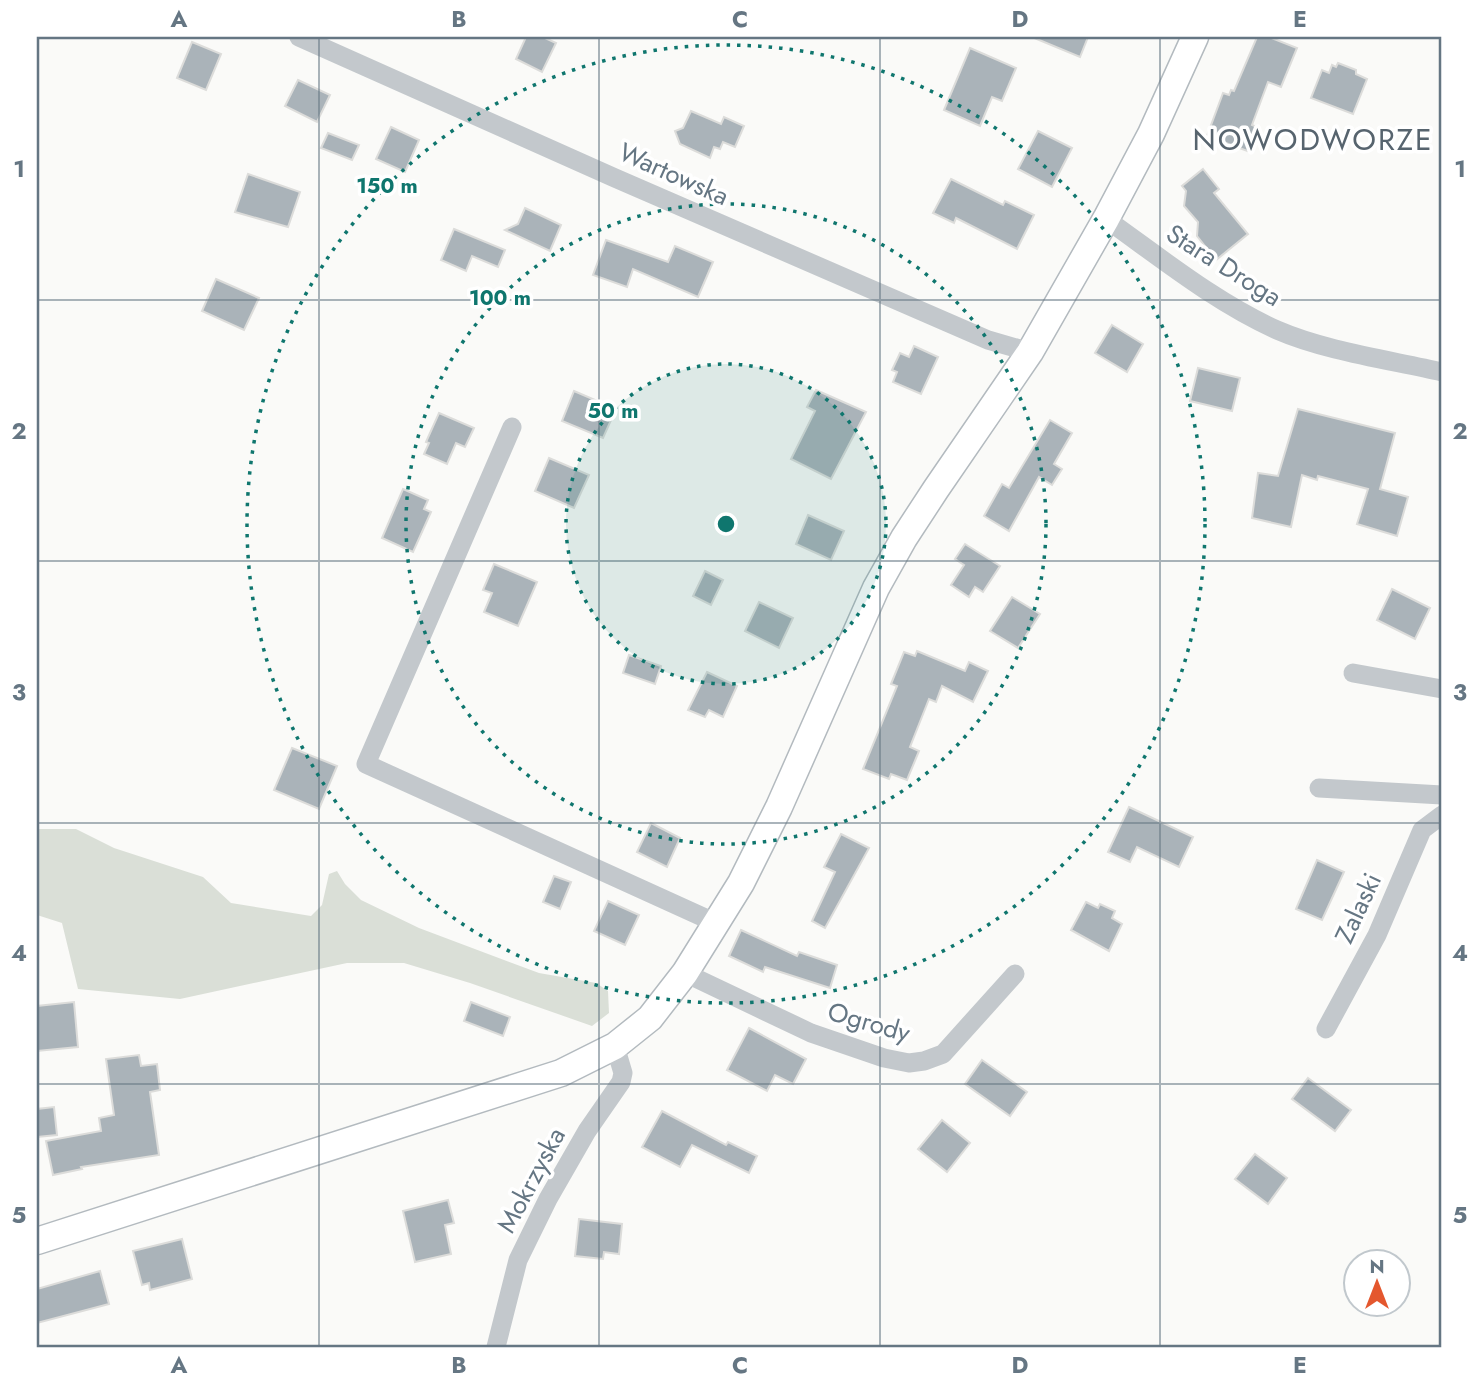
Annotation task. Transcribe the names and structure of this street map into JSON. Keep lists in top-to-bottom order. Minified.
{"streets":{"street":["Wartowska","Stara Droga","Zalaski","Ogrody","Mokrzyska"]},"districts":["NOWODWORZE"],"north":"top","grid":{"columns":["A","B","C","D","E"],"rows":["1","2","3","4","5"]},"rings":["150 m","100 m","50 m"]}
